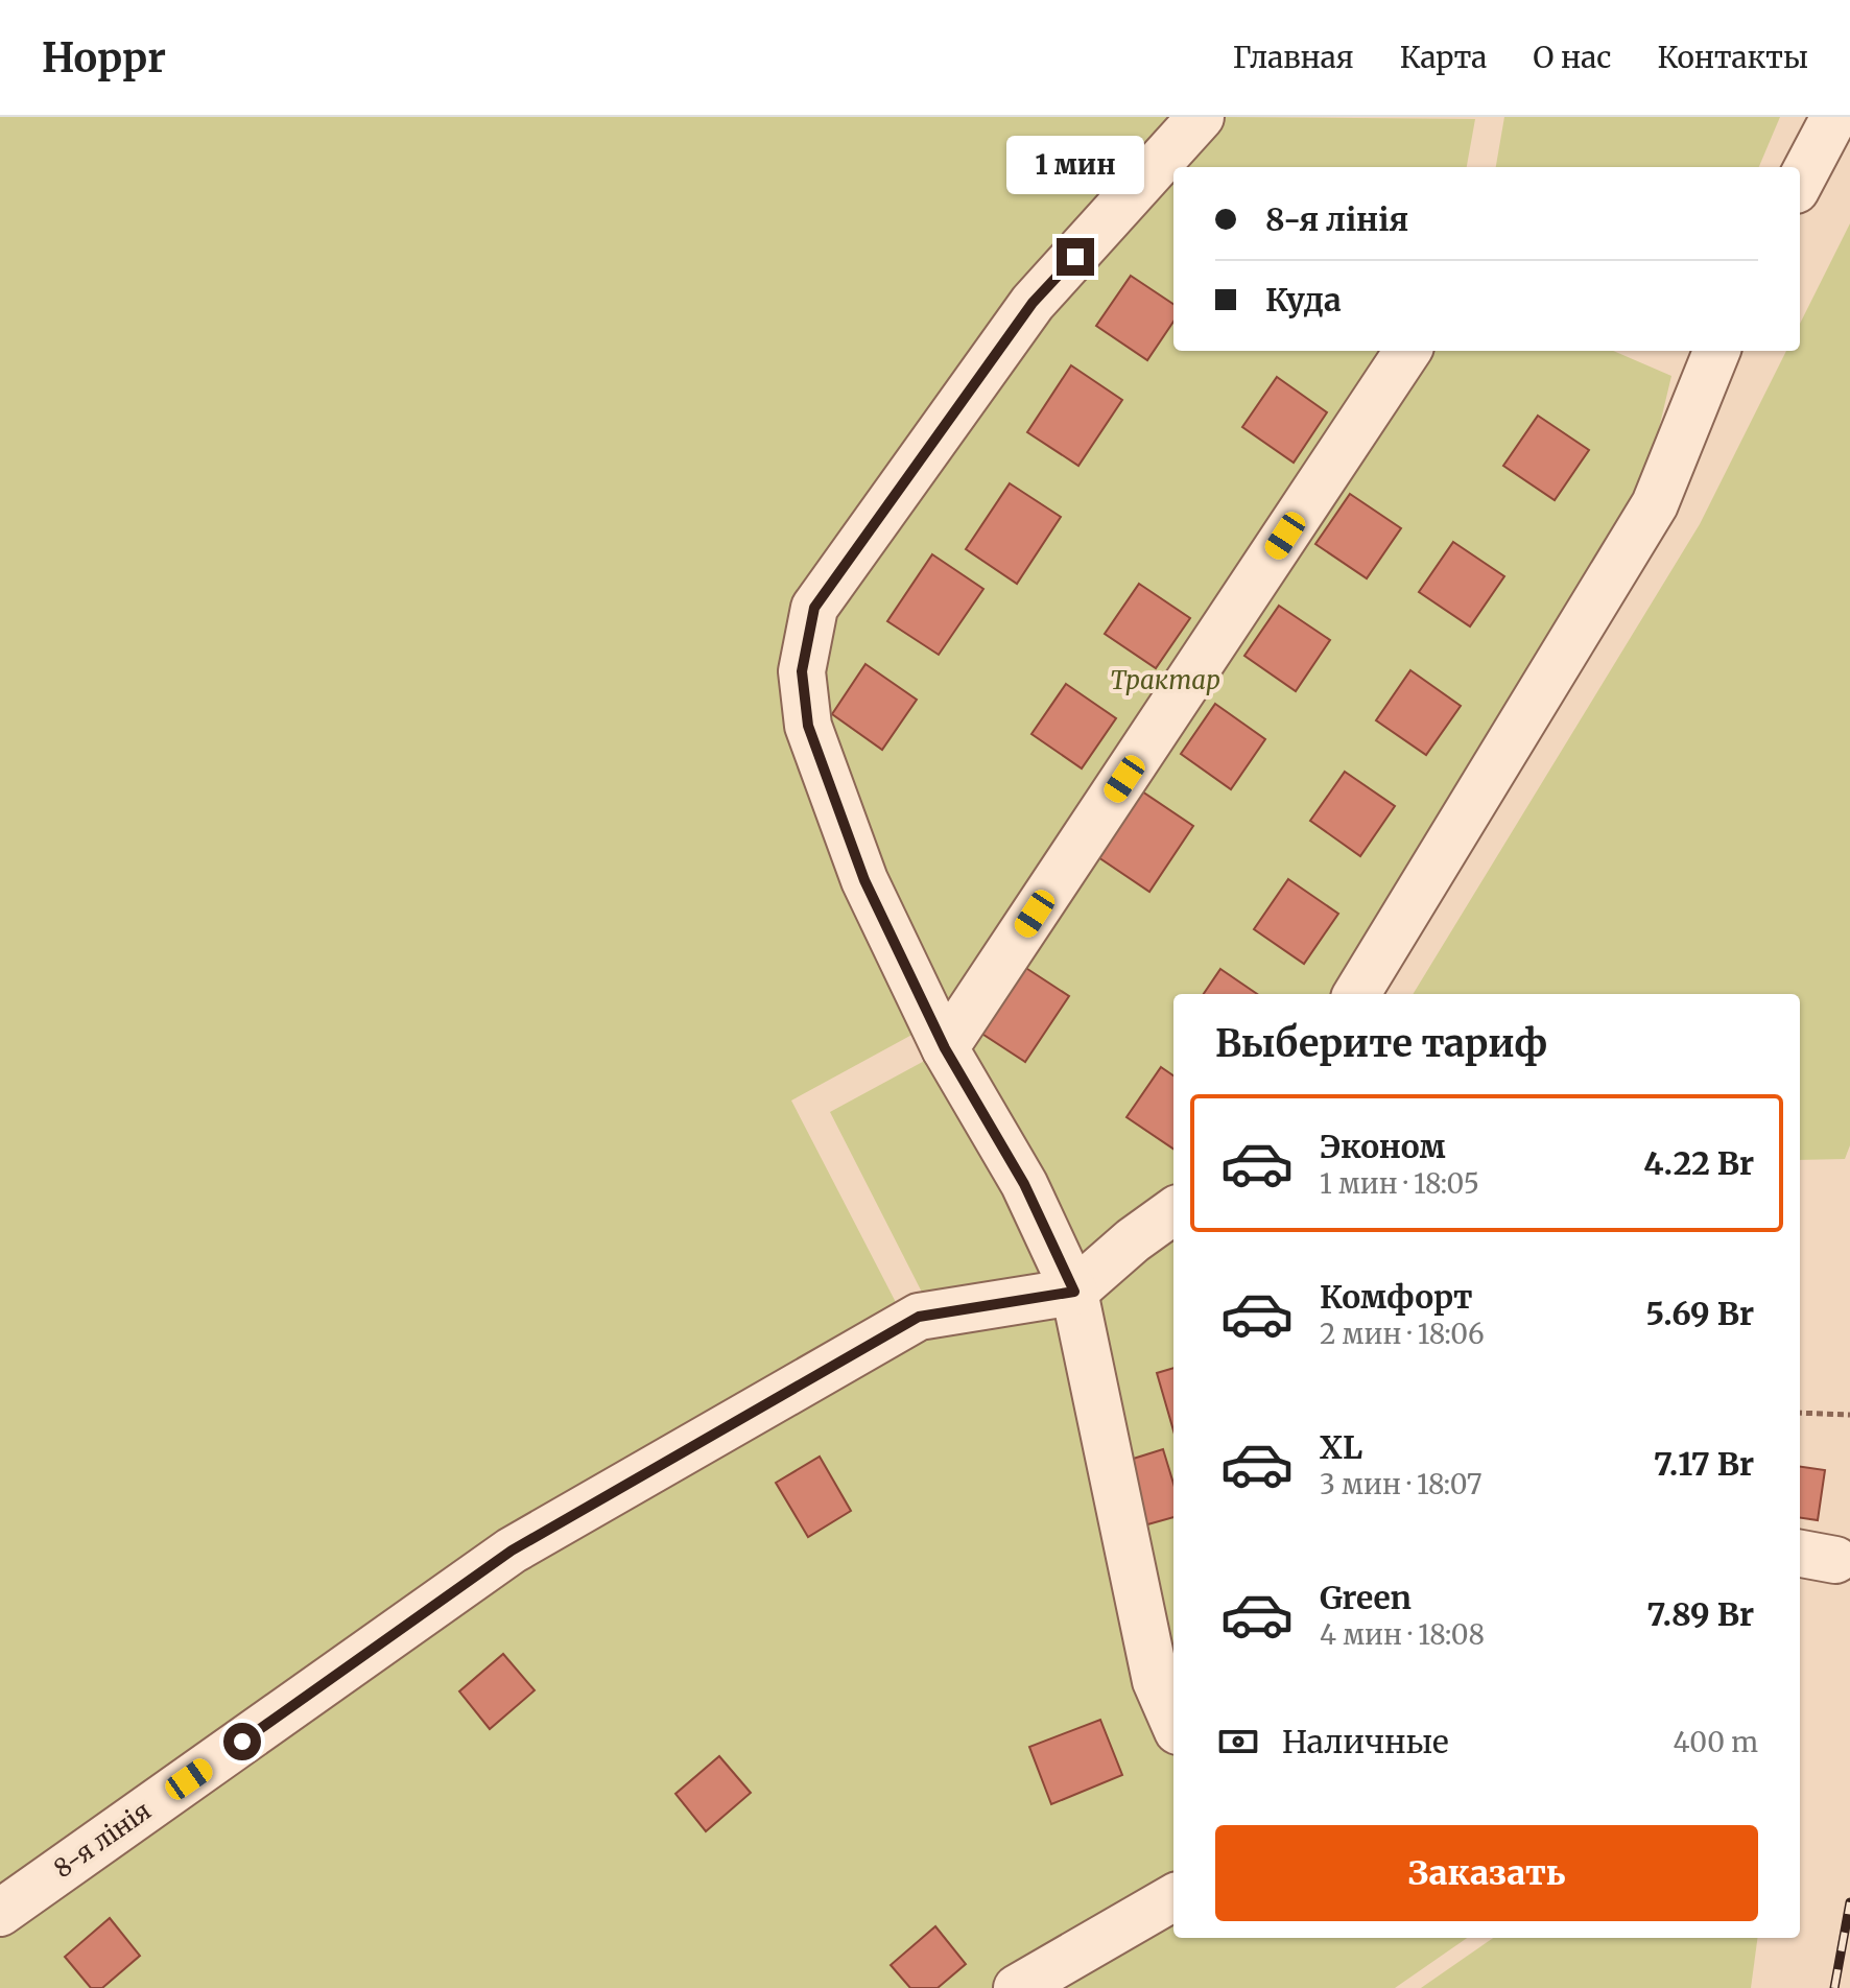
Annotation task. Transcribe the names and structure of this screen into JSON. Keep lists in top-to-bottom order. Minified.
{"streets":{"street":["8-я лінія"]},"parks":["Трактар"],"page":{"header":"Hoppr","nav":["Главная","Карта","О нас","Контакты"],"bubble":"1 мин","banner":["8-я лінія","Куда"],"heading":"Выберите тариф","list":[{"name":"Эконом","note":"1 мин · 18:05","value":"4.22 Br"},{"name":"Комфорт","note":"2 мин · 18:06","value":"5.69 Br"},{"name":"XL","note":"3 мин · 18:07","value":"7.17 Br"},{"name":"Green","note":"4 мин · 18:08","value":"7.89 Br"}],"pay":["Наличные","400 m"],"buttons":"Заказать"}}
